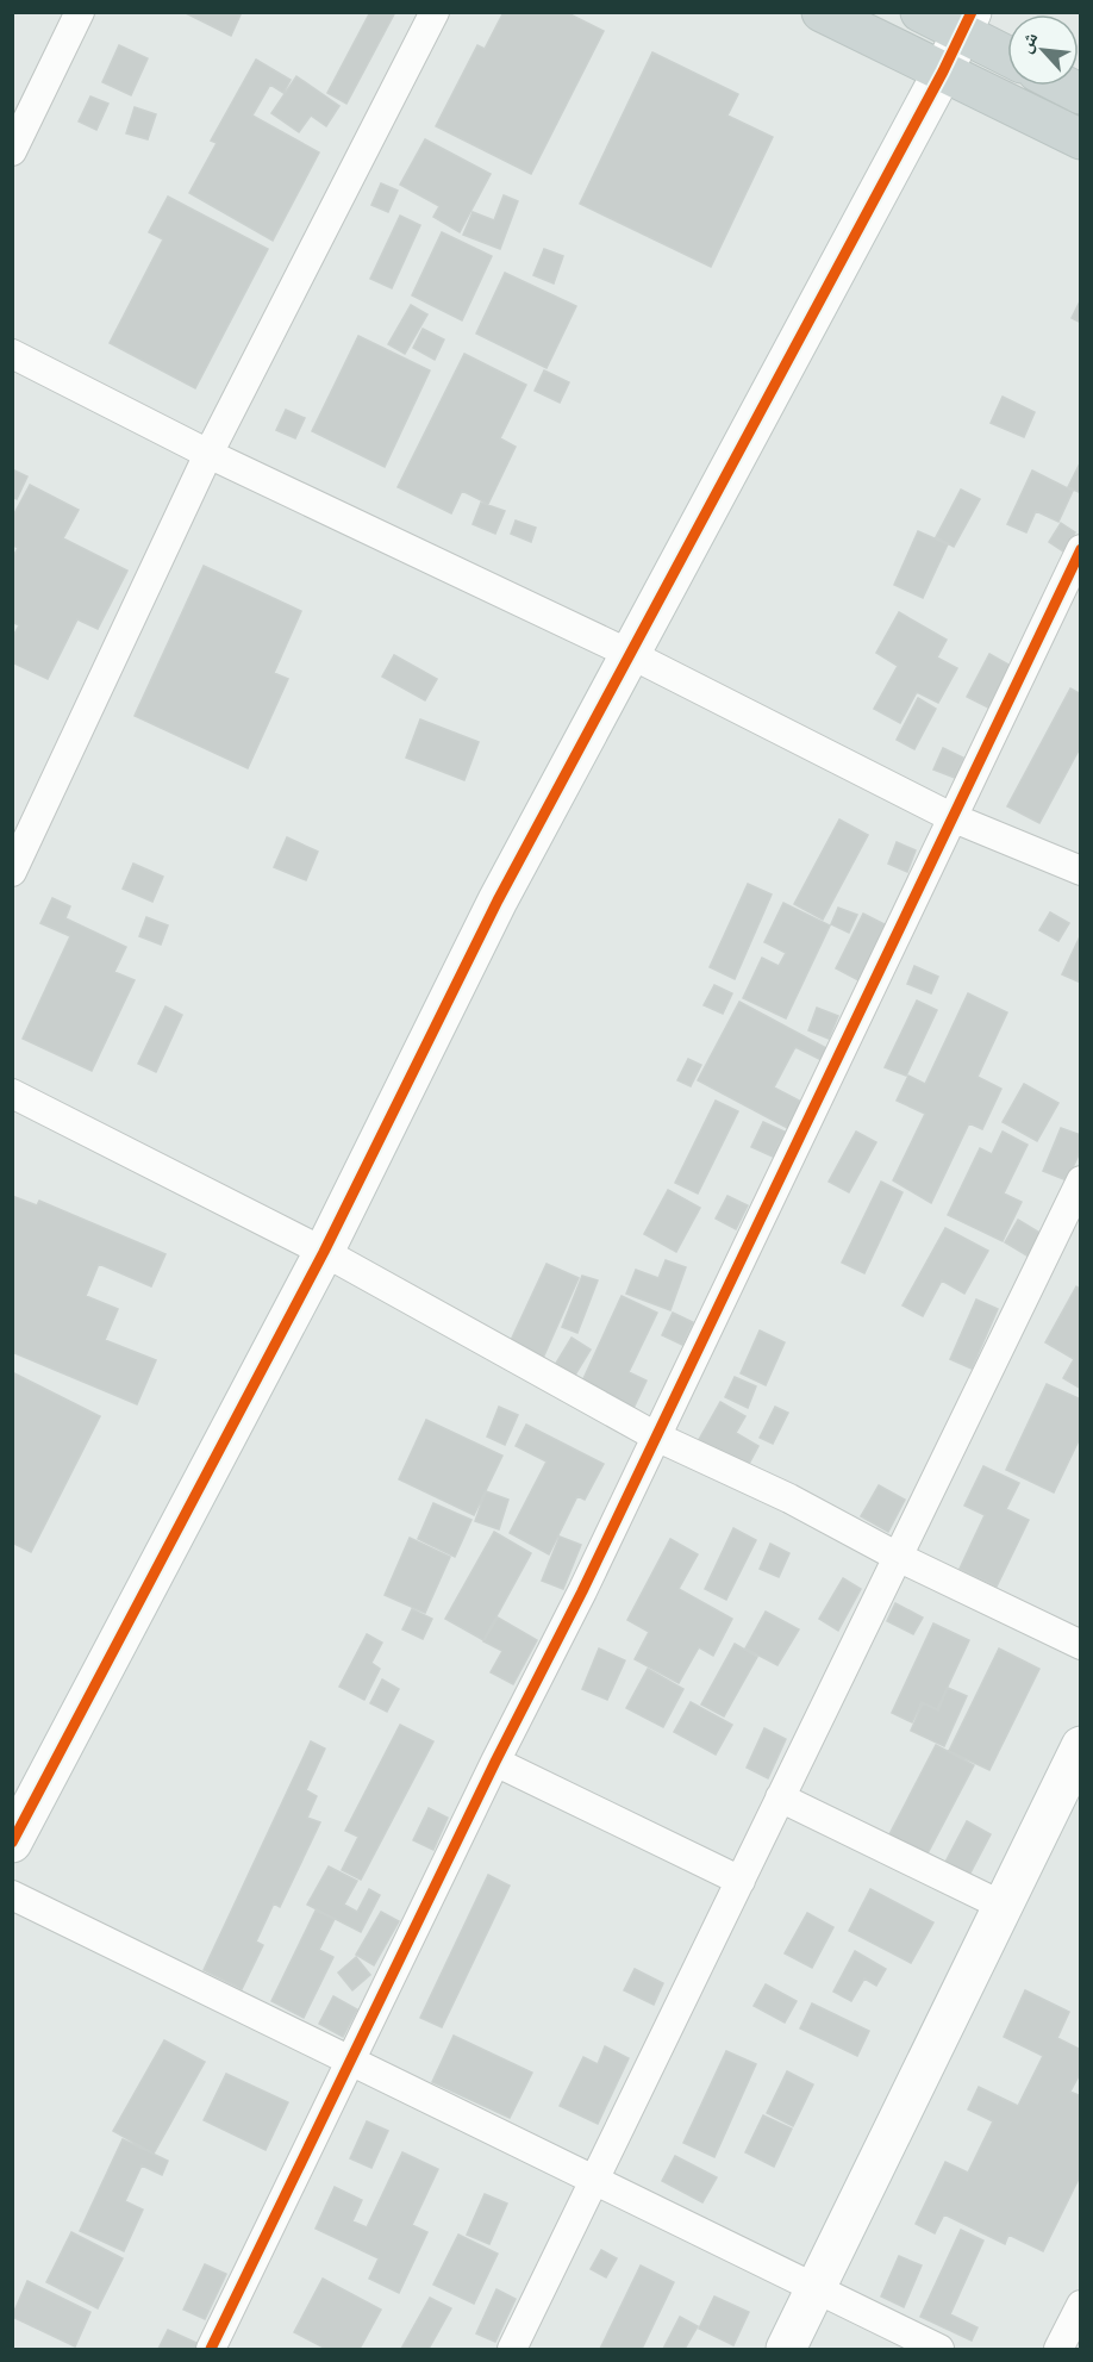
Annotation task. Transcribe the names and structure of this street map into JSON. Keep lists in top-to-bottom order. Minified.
{"north":"top left"}
